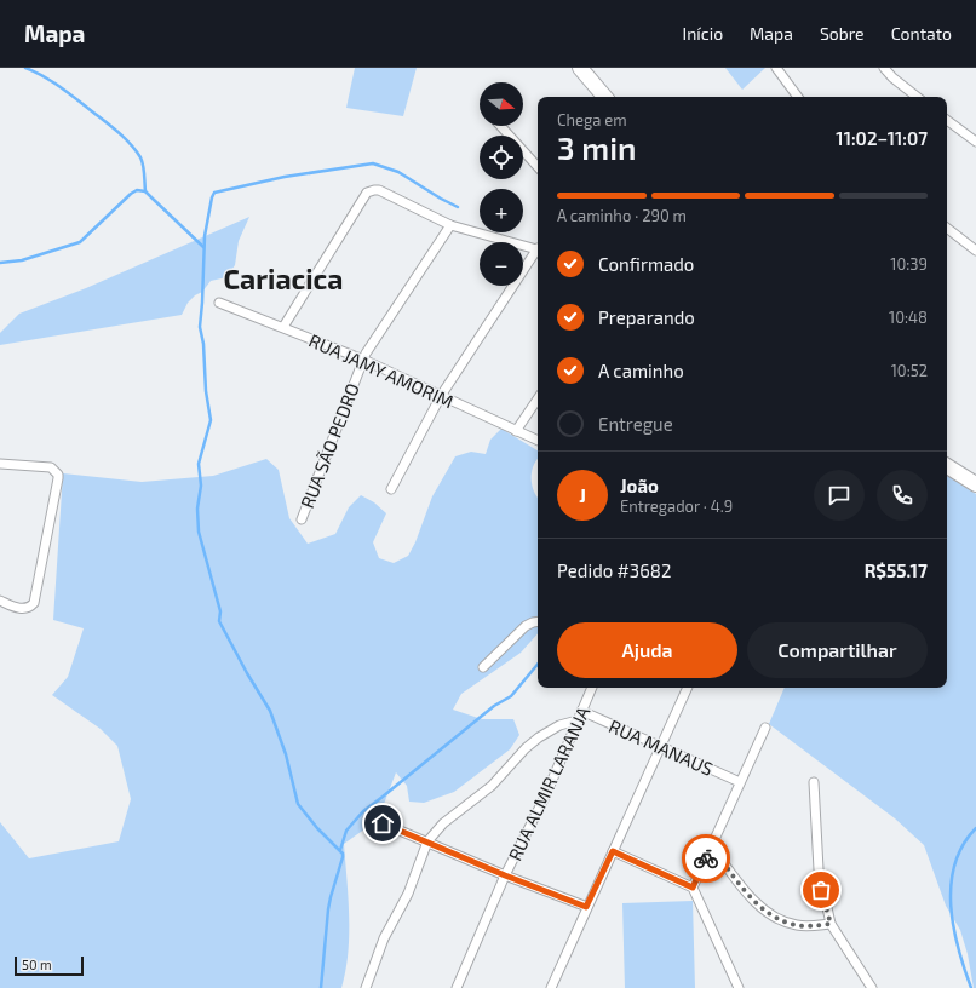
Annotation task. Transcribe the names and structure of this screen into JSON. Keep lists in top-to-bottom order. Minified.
{"streets":{"street":["RUA JAMY AMORIM","RUA SÃO PEDRO","RUA MANAUS","RUA ALMIR LARANJA"]},"crossings":[["RUA JAMY AMORIM","RUA SÃO PEDRO"],["RUA MANAUS","RUA ALMIR LARANJA"]],"districts":["Cariacica"],"scale_bar":"50 m","north":"right","page":{"header":"Mapa","nav":["Início","Mapa","Sobre","Contato"],"map_buttons":["+","−"],"heading":["3 min","Chega em","11:02–11:07"],"panel":["João","Entregador · 4.9","Pedido #3682","R$55.17"],"bar":"A caminho · 290 m","list":[["Confirmado","10:39"],["Preparando","10:48"],["A caminho","10:52"],"Entregue"],"round":"J","buttons":["Ajuda","Compartilhar"],"scale":"50 m"}}
